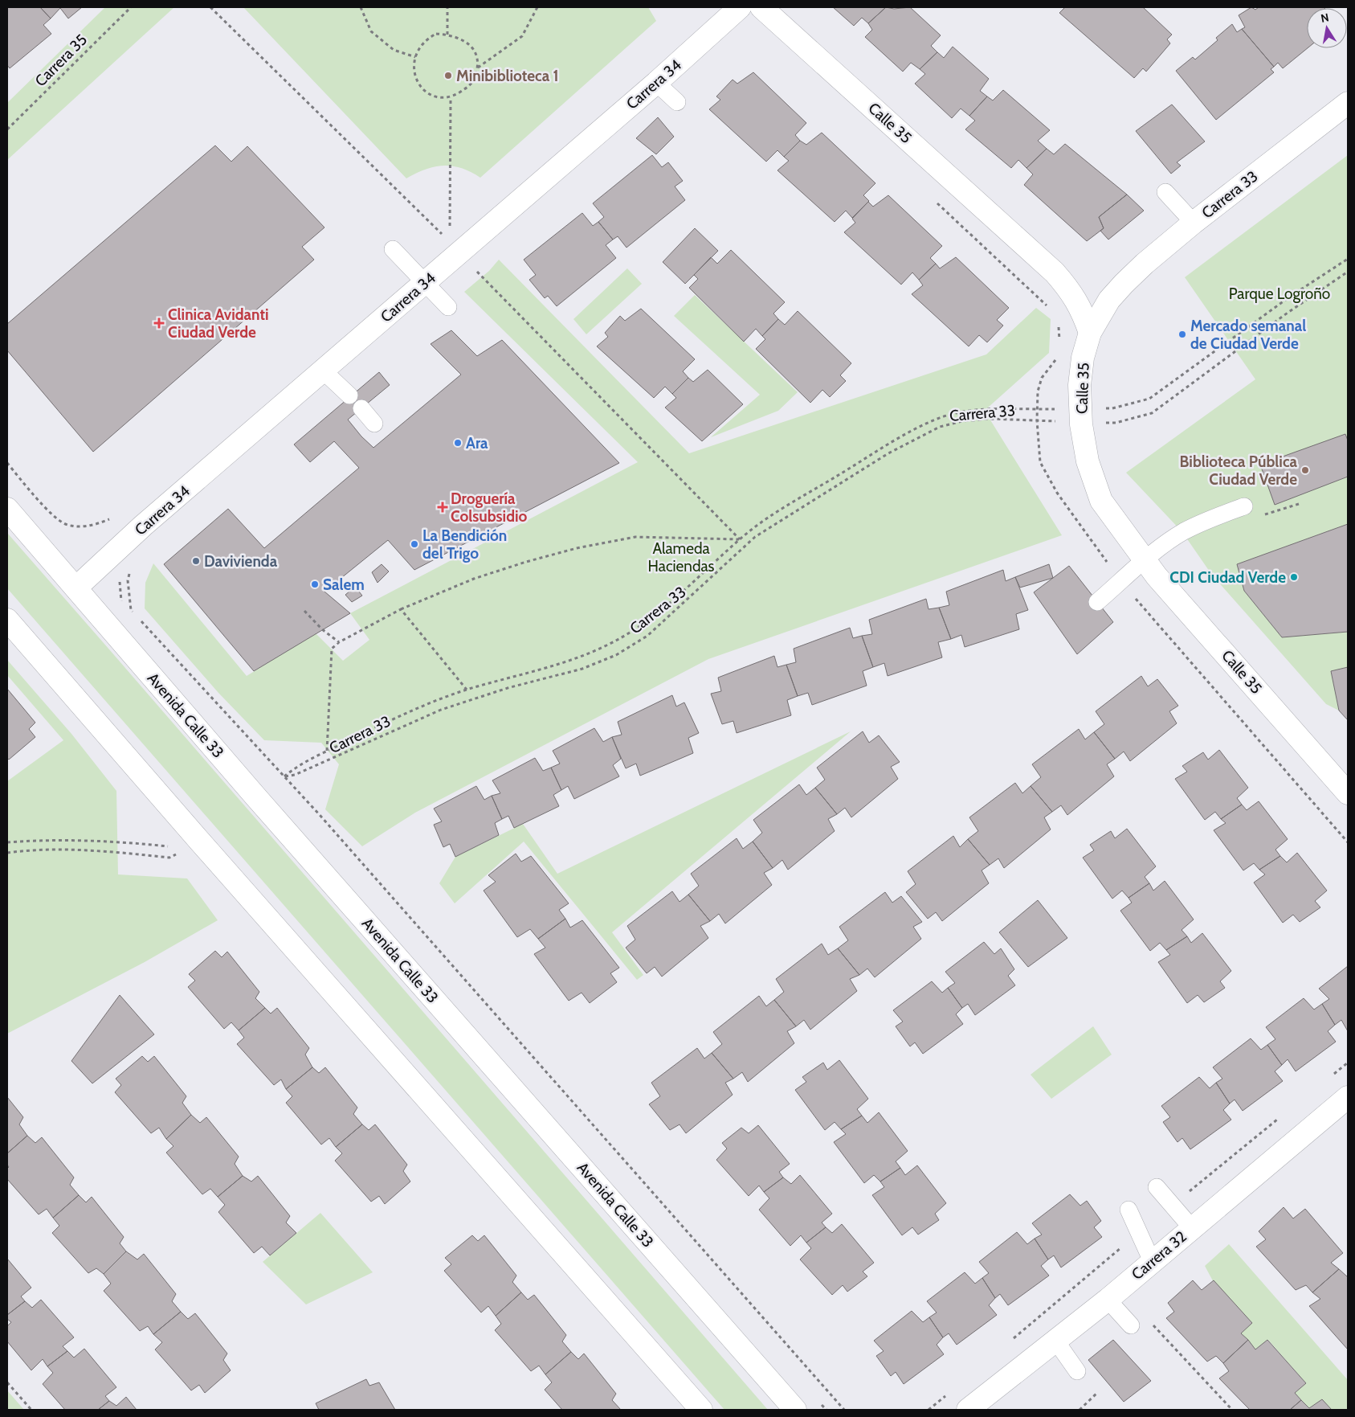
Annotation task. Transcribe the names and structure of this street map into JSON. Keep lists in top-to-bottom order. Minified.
{"streets":{"street":["Carrera 34","Calle 35","Carrera 33","Avenida Calle 33","Carrera 32"],"path":["Carrera 35"]},"crossings":[["Carrera 34","Avenida Calle 33"],["Calle 35","Carrera 33"]],"parks":["Parque Logroño","Alameda Haciendas"],"places":{"other":["Minibiblioteca 1","Mercado semanal de Ciudad Verde","Ara","Biblioteca Pública Ciudad Verde","La Bendición del Trigo","Davivienda","CDI Ciudad Verde","Salem"],"health":["Clinica Avidanti Ciudad Verde","Droguería Colsubsidio"]},"north":"top"}
